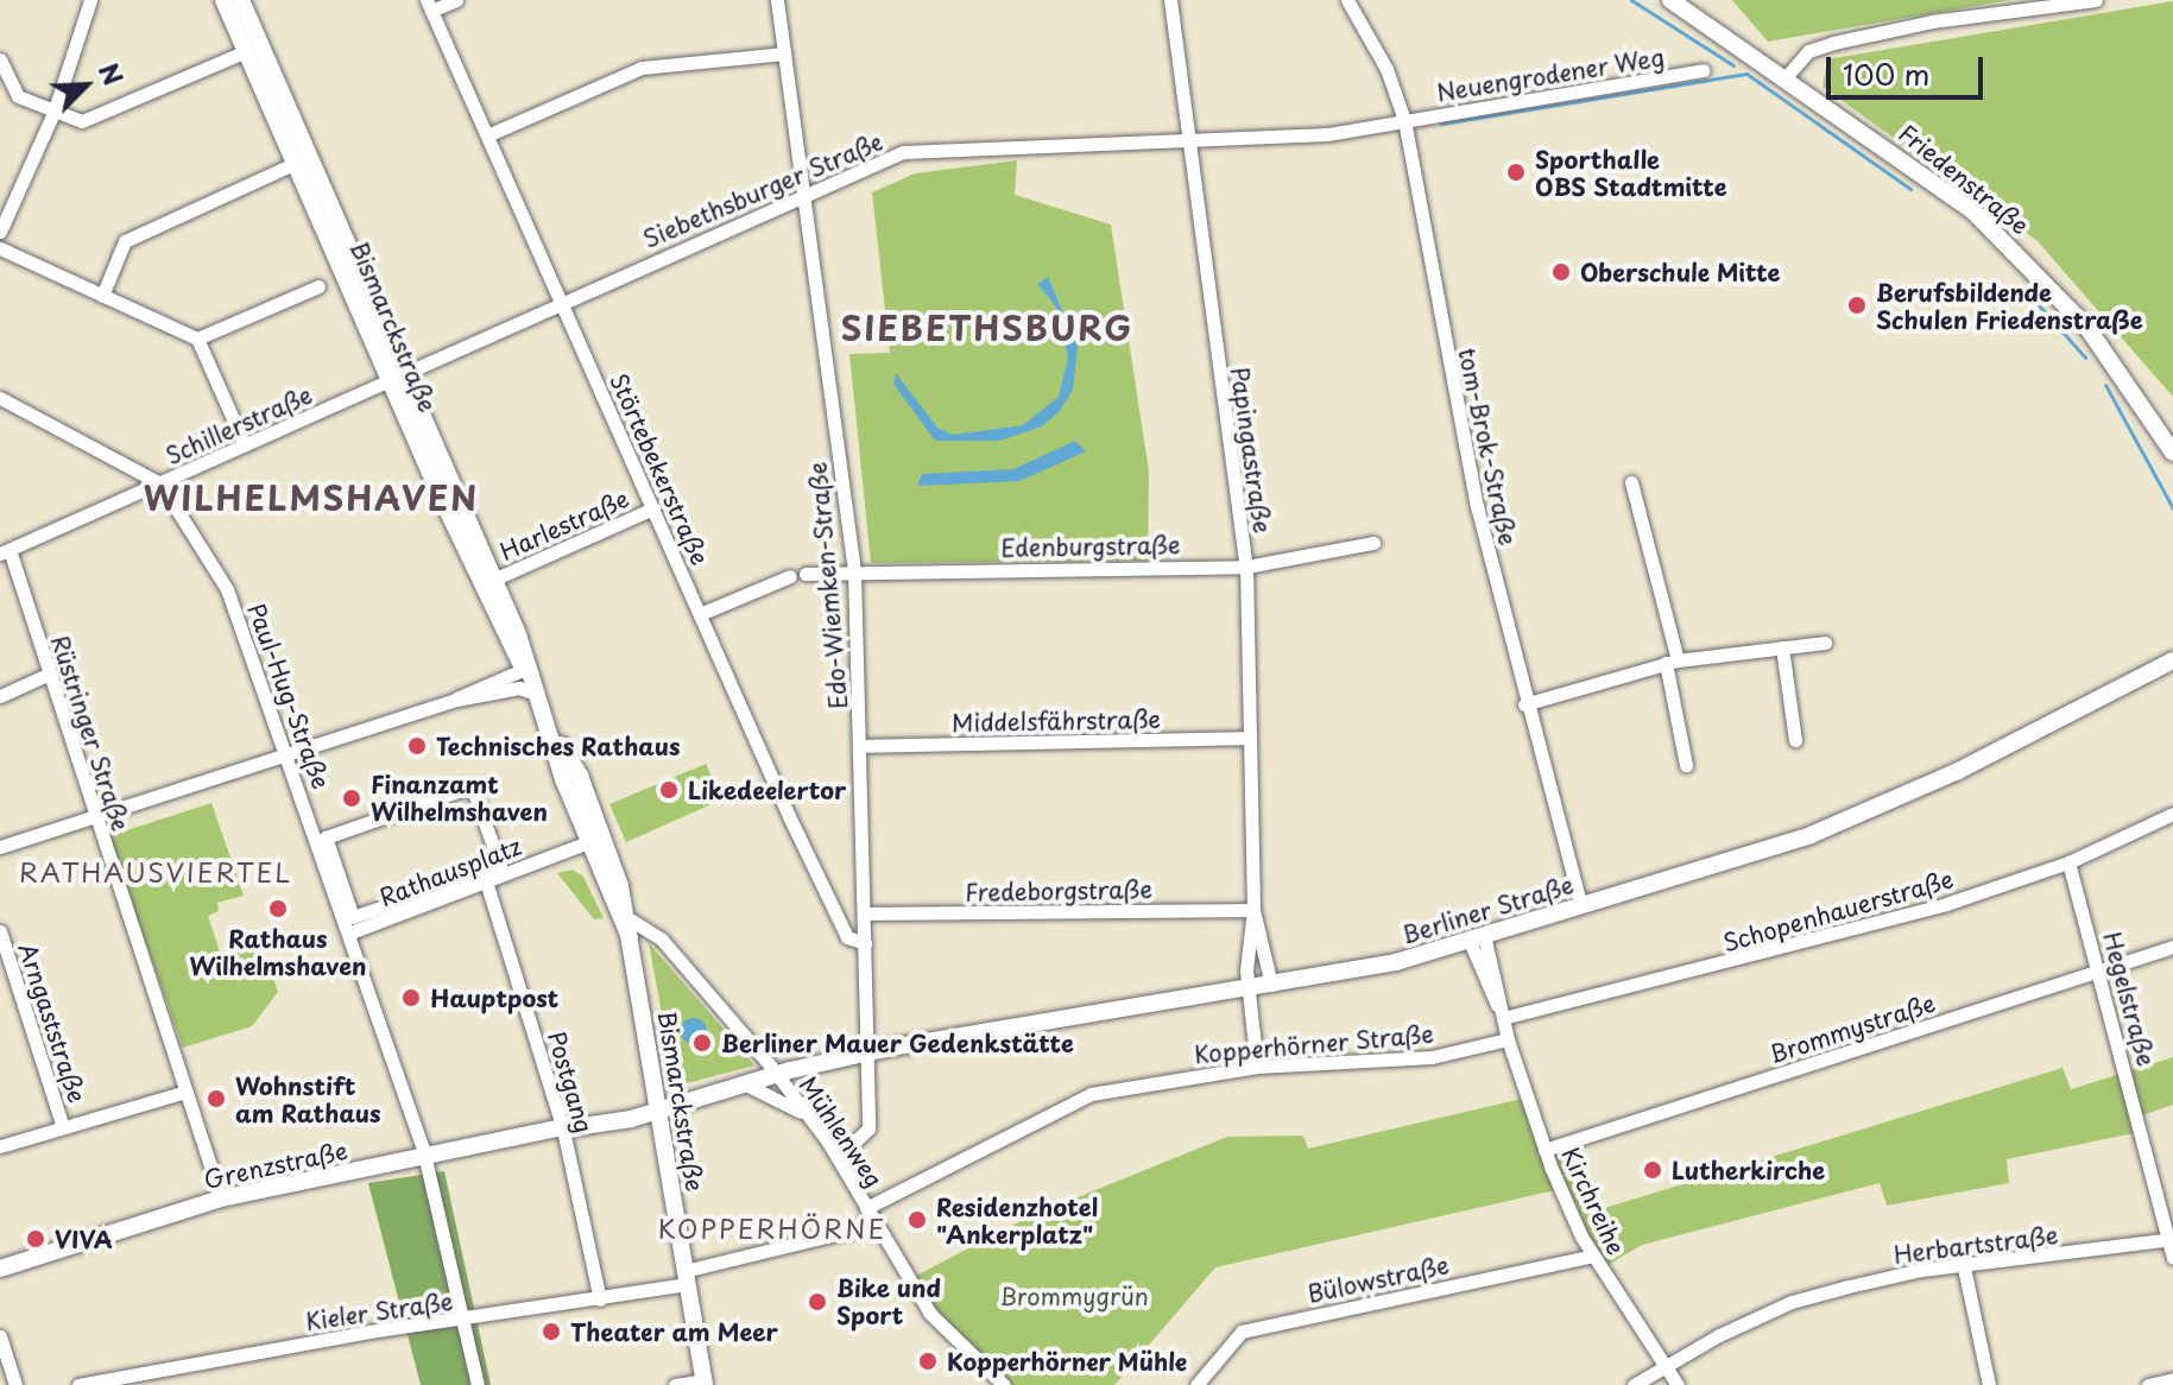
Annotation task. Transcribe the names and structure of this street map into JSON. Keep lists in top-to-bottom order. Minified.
{"streets":{"main road":["Friedenstraße","Bismarckstraße","Berliner Straße","Grenzstraße"],"street":["Neuengrodener Weg","Siebethsburger Straße","Schillerstraße","tom-Brok-Straße","Papingastraße","Störtebekerstraße","Harlestraße","Edenburgstraße","Edo-Wiemken-Straße","Paul-Hug-Straße","Middelsfährstraße","Rüstringer Straße","Rathausplatz","Fredeborgstraße","Schopenhauerstraße","Hegelstraße","Arngaststraße","Brommystraße","Kopperhörner Straße","Postgang","Mühlenweg","Kirchreihe","Herbartstraße","Bülowstraße","Kieler Straße"]},"crossings":[["Neuengrodener Weg","Siebethsburger Straße"],["Neuengrodener Weg","tom-Brok-Straße"],["Siebethsburger Straße","Bismarckstraße"],["Siebethsburger Straße","Schillerstraße"],["Siebethsburger Straße","tom-Brok-Straße"],["Siebethsburger Straße","Papingastraße"],["Siebethsburger Straße","Störtebekerstraße"],["Siebethsburger Straße","Edo-Wiemken-Straße"],["Bismarckstraße","Schillerstraße"],["Bismarckstraße","Harlestraße"],["Bismarckstraße","Rathausplatz"],["Bismarckstraße","Kopperhörner Straße"],["Bismarckstraße","Mühlenweg"],["Bismarckstraße","Grenzstraße"],["Bismarckstraße","Kieler Straße"],["Schillerstraße","Paul-Hug-Straße"],["Schillerstraße","Rüstringer Straße"],["tom-Brok-Straße","Berliner Straße"],["Papingastraße","Edenburgstraße"],["Papingastraße","Middelsfährstraße"],["Papingastraße","Fredeborgstraße"],["Papingastraße","Berliner Straße"],["Papingastraße","Kopperhörner Straße"],["Störtebekerstraße","Harlestraße"],["Störtebekerstraße","Edenburgstraße"],["Störtebekerstraße","Edo-Wiemken-Straße"],["Edenburgstraße","Edo-Wiemken-Straße"],["Edo-Wiemken-Straße","Middelsfährstraße"],["Edo-Wiemken-Straße","Fredeborgstraße"],["Edo-Wiemken-Straße","Berliner Straße"],["Edo-Wiemken-Straße","Mühlenweg"],["Paul-Hug-Straße","Rathausplatz"],["Paul-Hug-Straße","Grenzstraße"],["Paul-Hug-Straße","Kieler Straße"],["Rüstringer Straße","Grenzstraße"],["Rathausplatz","Postgang"],["Berliner Straße","Mühlenweg"],["Berliner Straße","Grenzstraße"],["Berliner Straße","Kirchreihe"],["Schopenhauerstraße","Hegelstraße"],["Schopenhauerstraße","Kirchreihe"],["Hegelstraße","Brommystraße"],["Hegelstraße","Herbartstraße"],["Brommystraße","Kirchreihe"],["Kopperhörner Straße","Mühlenweg"],["Kopperhörner Straße","Kirchreihe"],["Kopperhörner Straße","Kieler Straße"],["Postgang","Grenzstraße"],["Postgang","Kieler Straße"],["Kirchreihe","Herbartstraße"],["Kirchreihe","Bülowstraße"]],"districts":["SIEBETHSBURG","WILHELMSHAVEN","RATHAUSVIERTEL","KOPPERHÖRNE"],"parks":["Brommygrün"],"places":["Sporthalle OBS Stadtmitte","Oberschule Mitte","Berufsbildende Schulen Friedenstraße","Technisches Rathaus","Likedeelertor","Finanzamt Wilhelmshaven","Rathaus Wilhelmshaven","Hauptpost","Berliner Mauer Gedenkstätte","Wohnstift am Rathaus","Lutherkirche","Residenzhotel \"Ankerplatz\"","VIVA","Bike und Sport","Theater am Meer","Kopperhörner Mühle"],"scale_bar":"100 m","north":"top right"}
